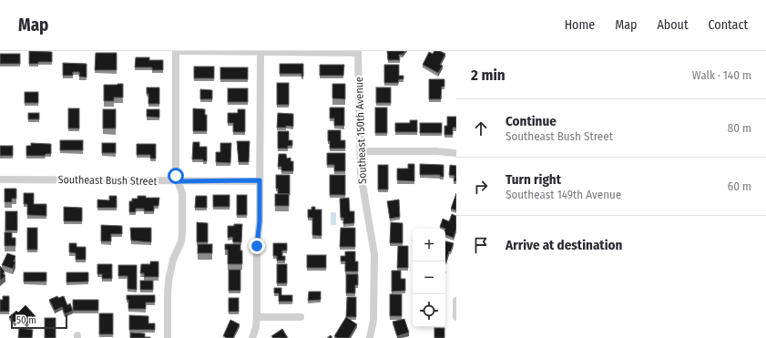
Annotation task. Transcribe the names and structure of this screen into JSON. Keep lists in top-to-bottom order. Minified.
{"streets":{"street":["Southeast 150th Avenue","Southeast Bush Street"]},"scale_bar":"50 m","page":{"header":"Map","nav":["Home","Map","About","Contact"],"heading":["2 min","Walk · 140 m"],"list":[["Continue","Southeast Bush Street","80 m"],["Turn right","Southeast 149th Avenue","60 m"],"Arrive at destination"],"map_buttons":["+","−"],"scale":"50 m"}}
